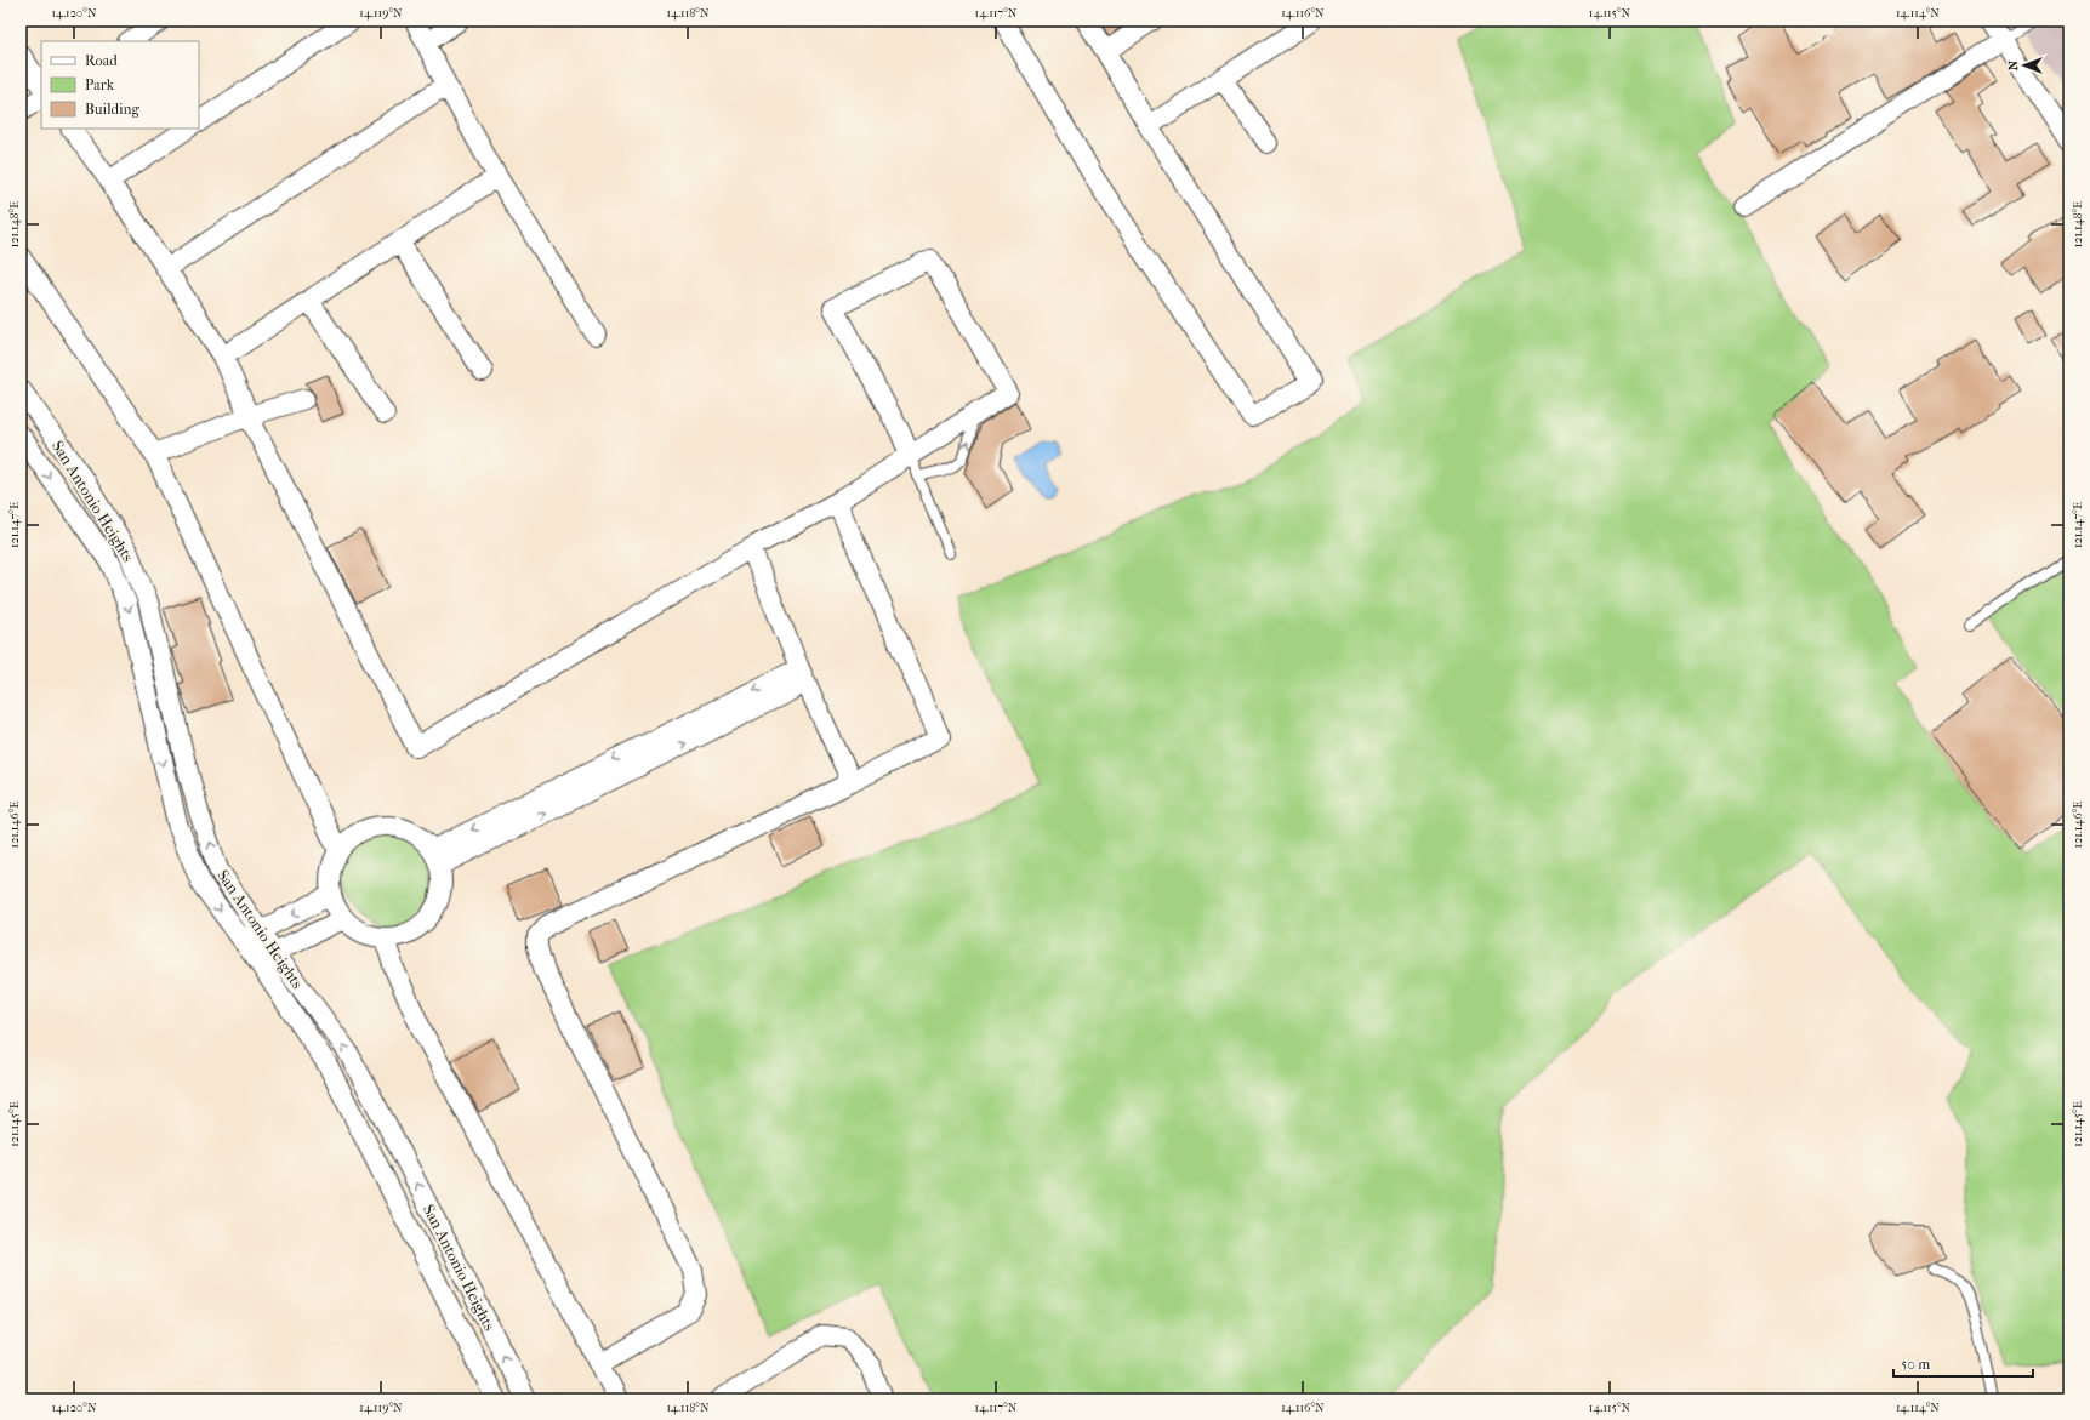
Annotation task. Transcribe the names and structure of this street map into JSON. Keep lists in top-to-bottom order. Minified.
{"streets":{"street":["San Antonio Heights"]},"legend":["Road","Park","Building"],"scale_bar":"50 m","north":"left","coordinates":["14.120°N","14.119°N","14.118°N","14.117°N","14.116°N","14.115°N","14.114°N","121.148°E","121.147°E","121.146°E","121.145°E"]}
